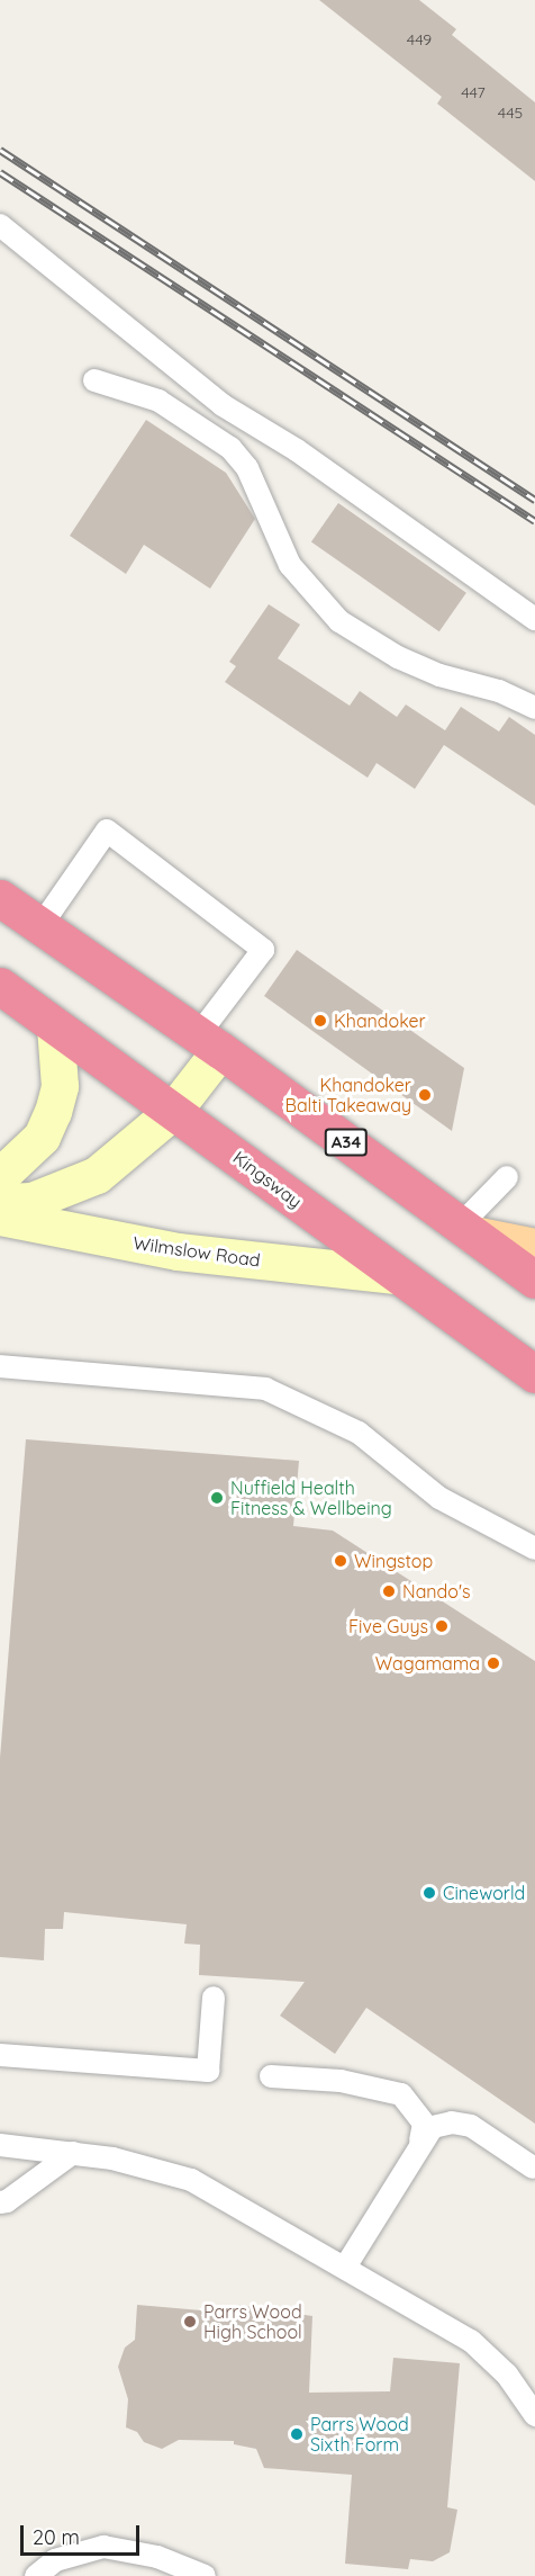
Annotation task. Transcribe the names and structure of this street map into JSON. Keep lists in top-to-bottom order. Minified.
{"streets":{"highway":["A34","Kingsway"],"main road":["Wilmslow Road"]},"crossings":[["Kingsway","Wilmslow Road"]],"places":["Khandoker","Khandoker Balti Takeaway","Nuffield Health Fitness & Wellbeing","Wingstop","Nando's","Five Guys","Wagamama","Cineworld","Parrs Wood High School","Parrs Wood Sixth Form"],"house_numbers":["449","447","445"],"scale_bar":"20 m"}
